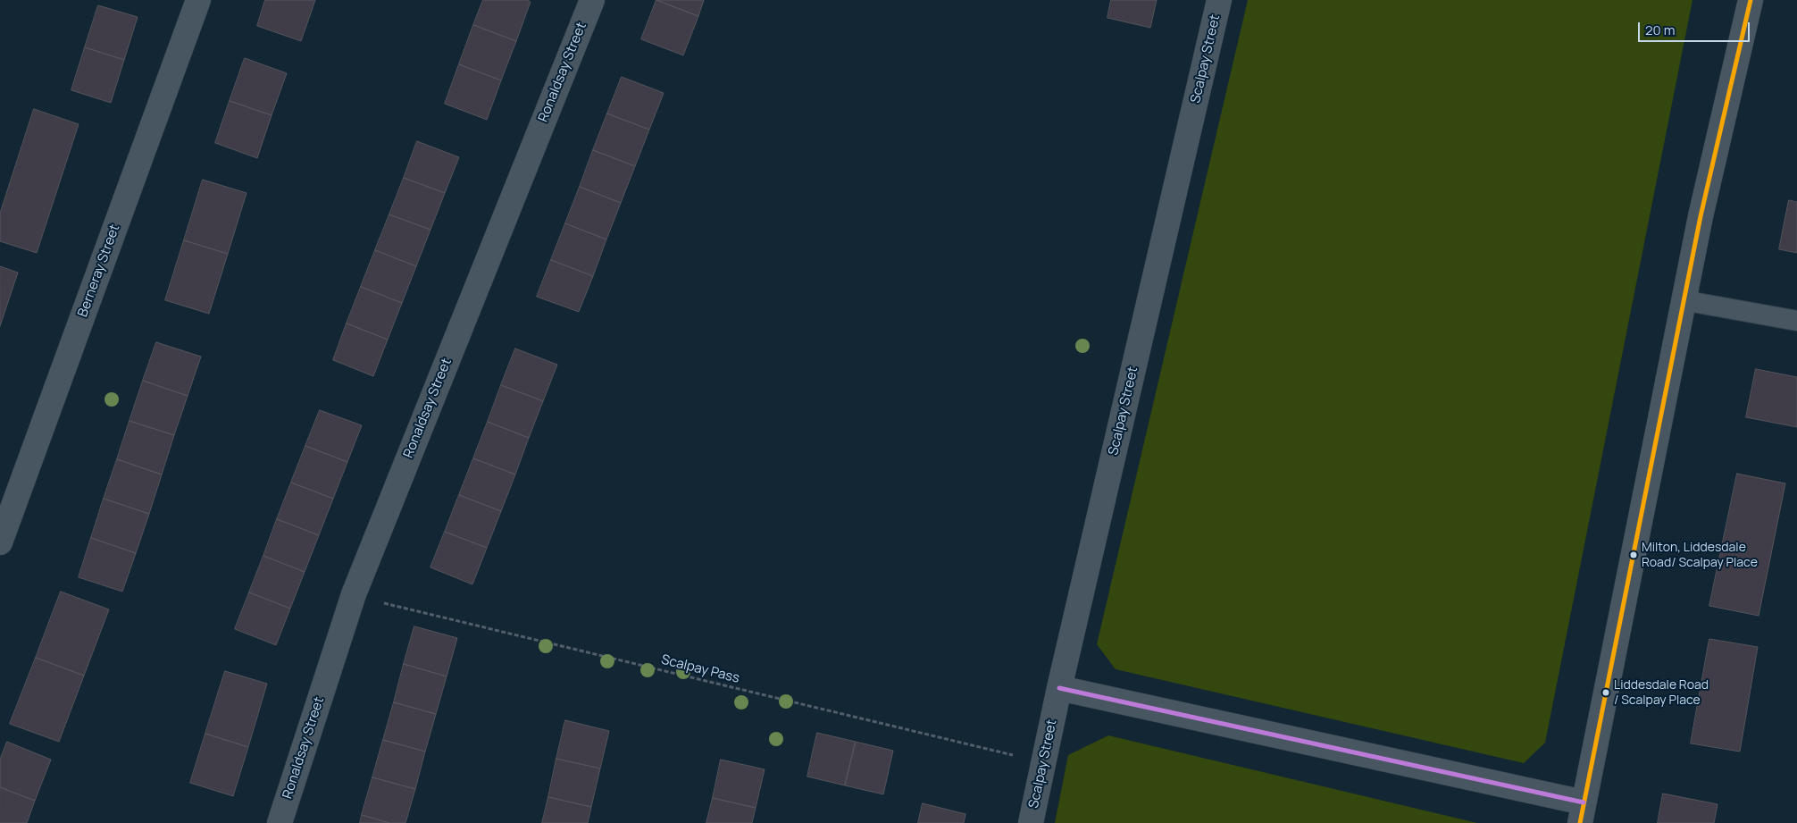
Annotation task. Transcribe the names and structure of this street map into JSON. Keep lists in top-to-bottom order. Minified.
{"streets":{"street":["Scalpay Street","Ronaldsay Street","Berneray Street"],"path":["Scalpay Pass"]},"crossings":[["Scalpay Street","Scalpay Pass"],["Ronaldsay Street","Scalpay Pass"]],"places":["Milton, Liddesdale Road/ Scalpay Place","Liddesdale Road / Scalpay Place"],"scale_bar":"20 m"}
